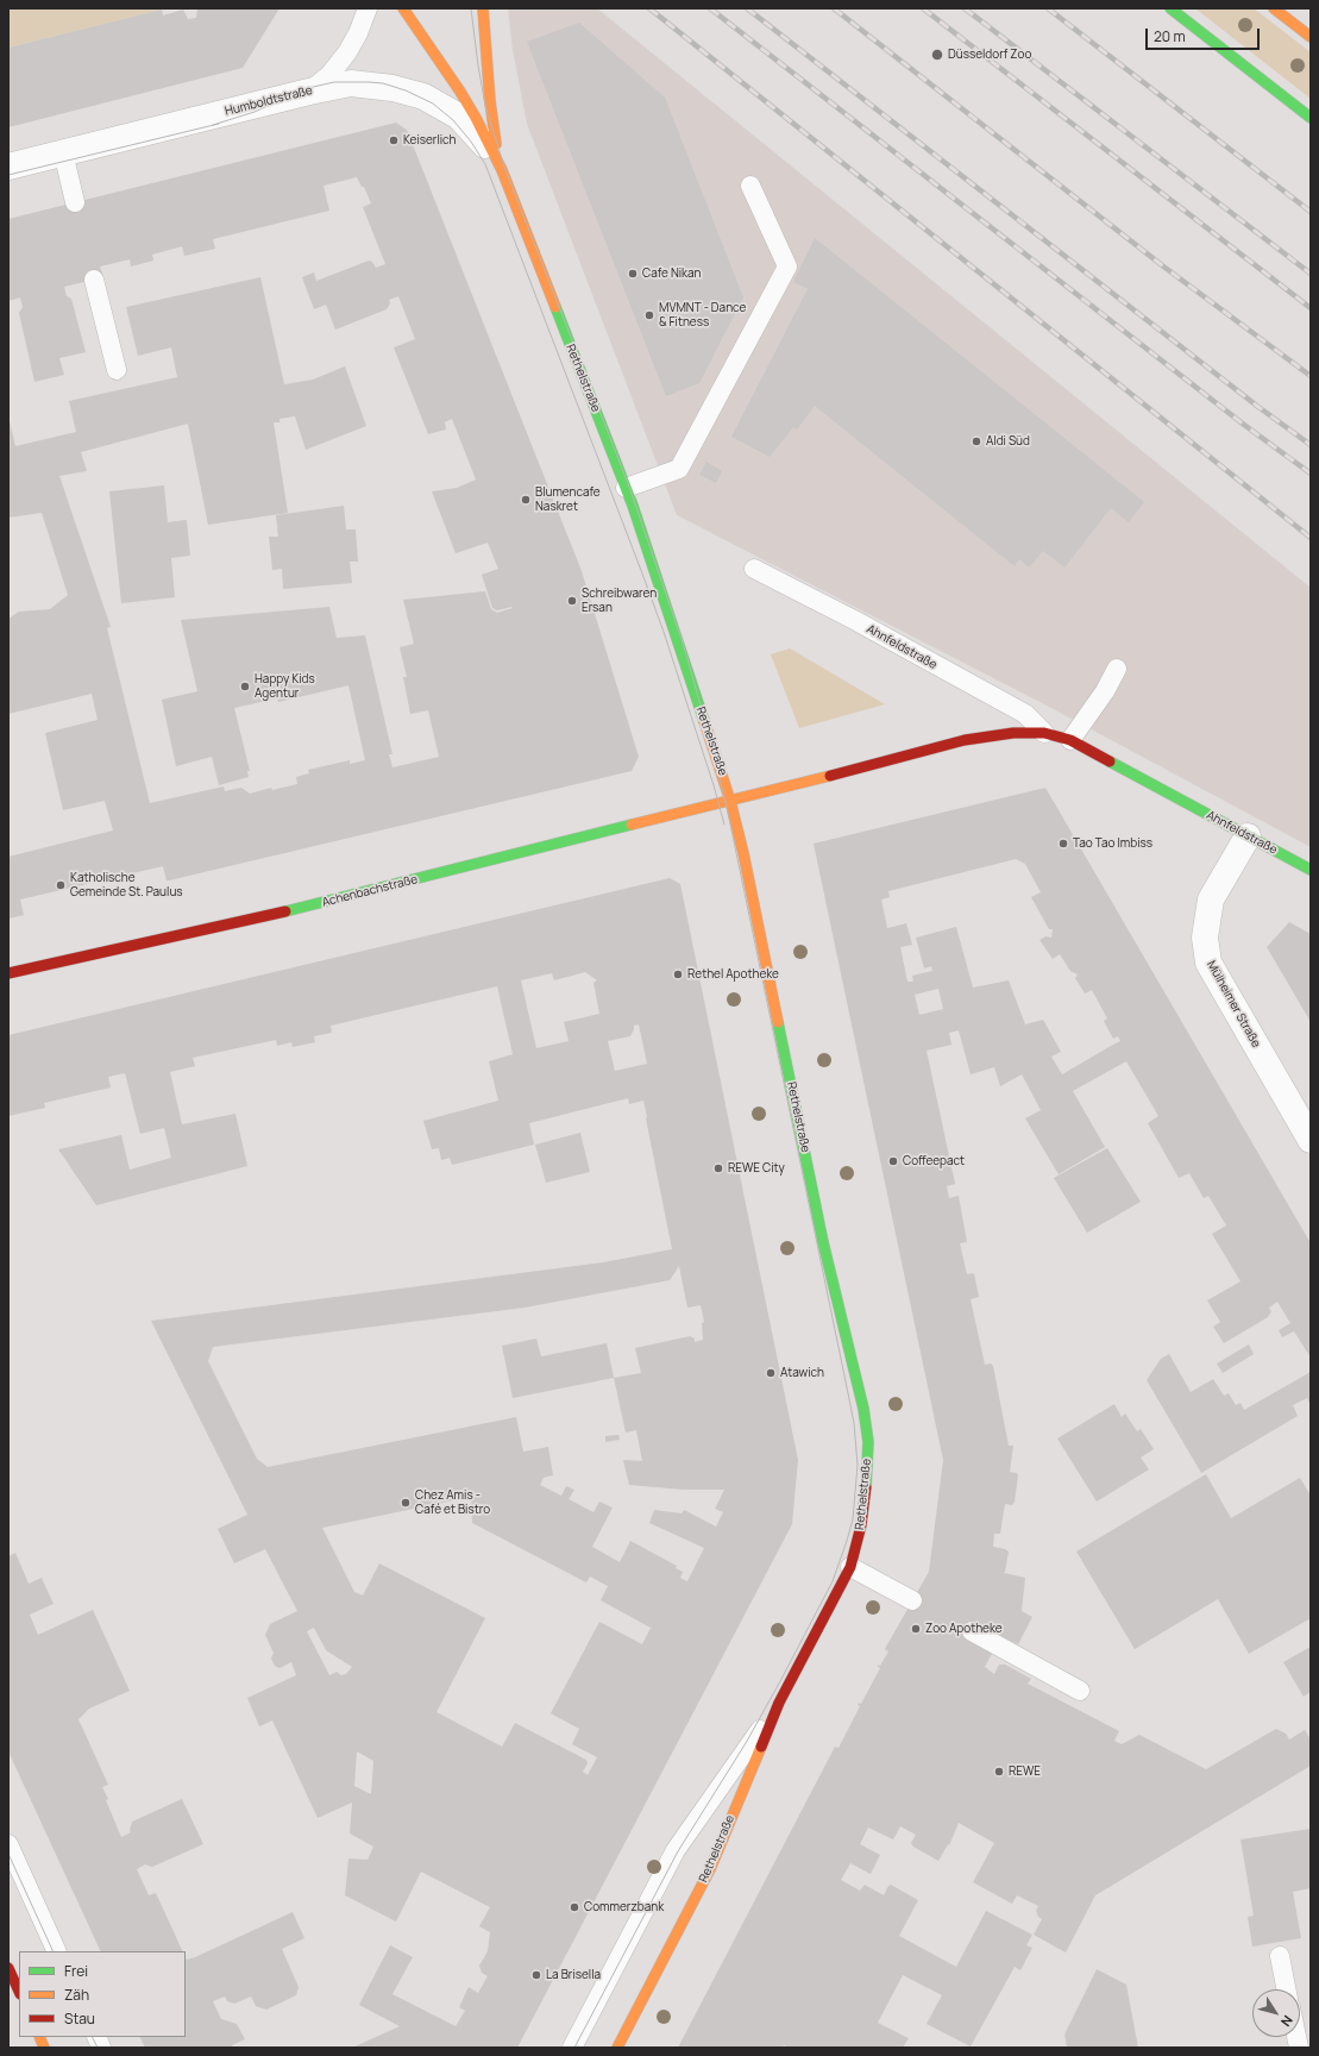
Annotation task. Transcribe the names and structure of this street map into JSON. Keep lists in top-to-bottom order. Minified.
{"streets":{"street":["Humboldtstraße","Rethelstraße","Ahnfeldstraße","Achenbachstraße","Mülheimer Straße"]},"crossings":[["Humboldtstraße","Rethelstraße"],["Rethelstraße","Ahnfeldstraße"],["Rethelstraße","Achenbachstraße"],["Ahnfeldstraße","Achenbachstraße"],["Ahnfeldstraße","Mülheimer Straße"]],"places":["Düsseldorf Zoo","Keiserlich","Cafe Nikan","MVMNT - Dance & Fitness","Aldi Süd","Blumencafe Naskret","Schreibwaren Ersan","Happy Kids Agentur","Tao Tao Imbiss","Katholische Gemeinde St. Paulus","Rethel Apotheke","Coffeepact","REWE City","Atawich","Chez Amis - Café et Bistro","Zoo Apotheke","REWE","Commerzbank","La Brisella"],"legend":["Frei","Zäh","Stau"],"scale_bar":"20 m","north":"bottom right"}
